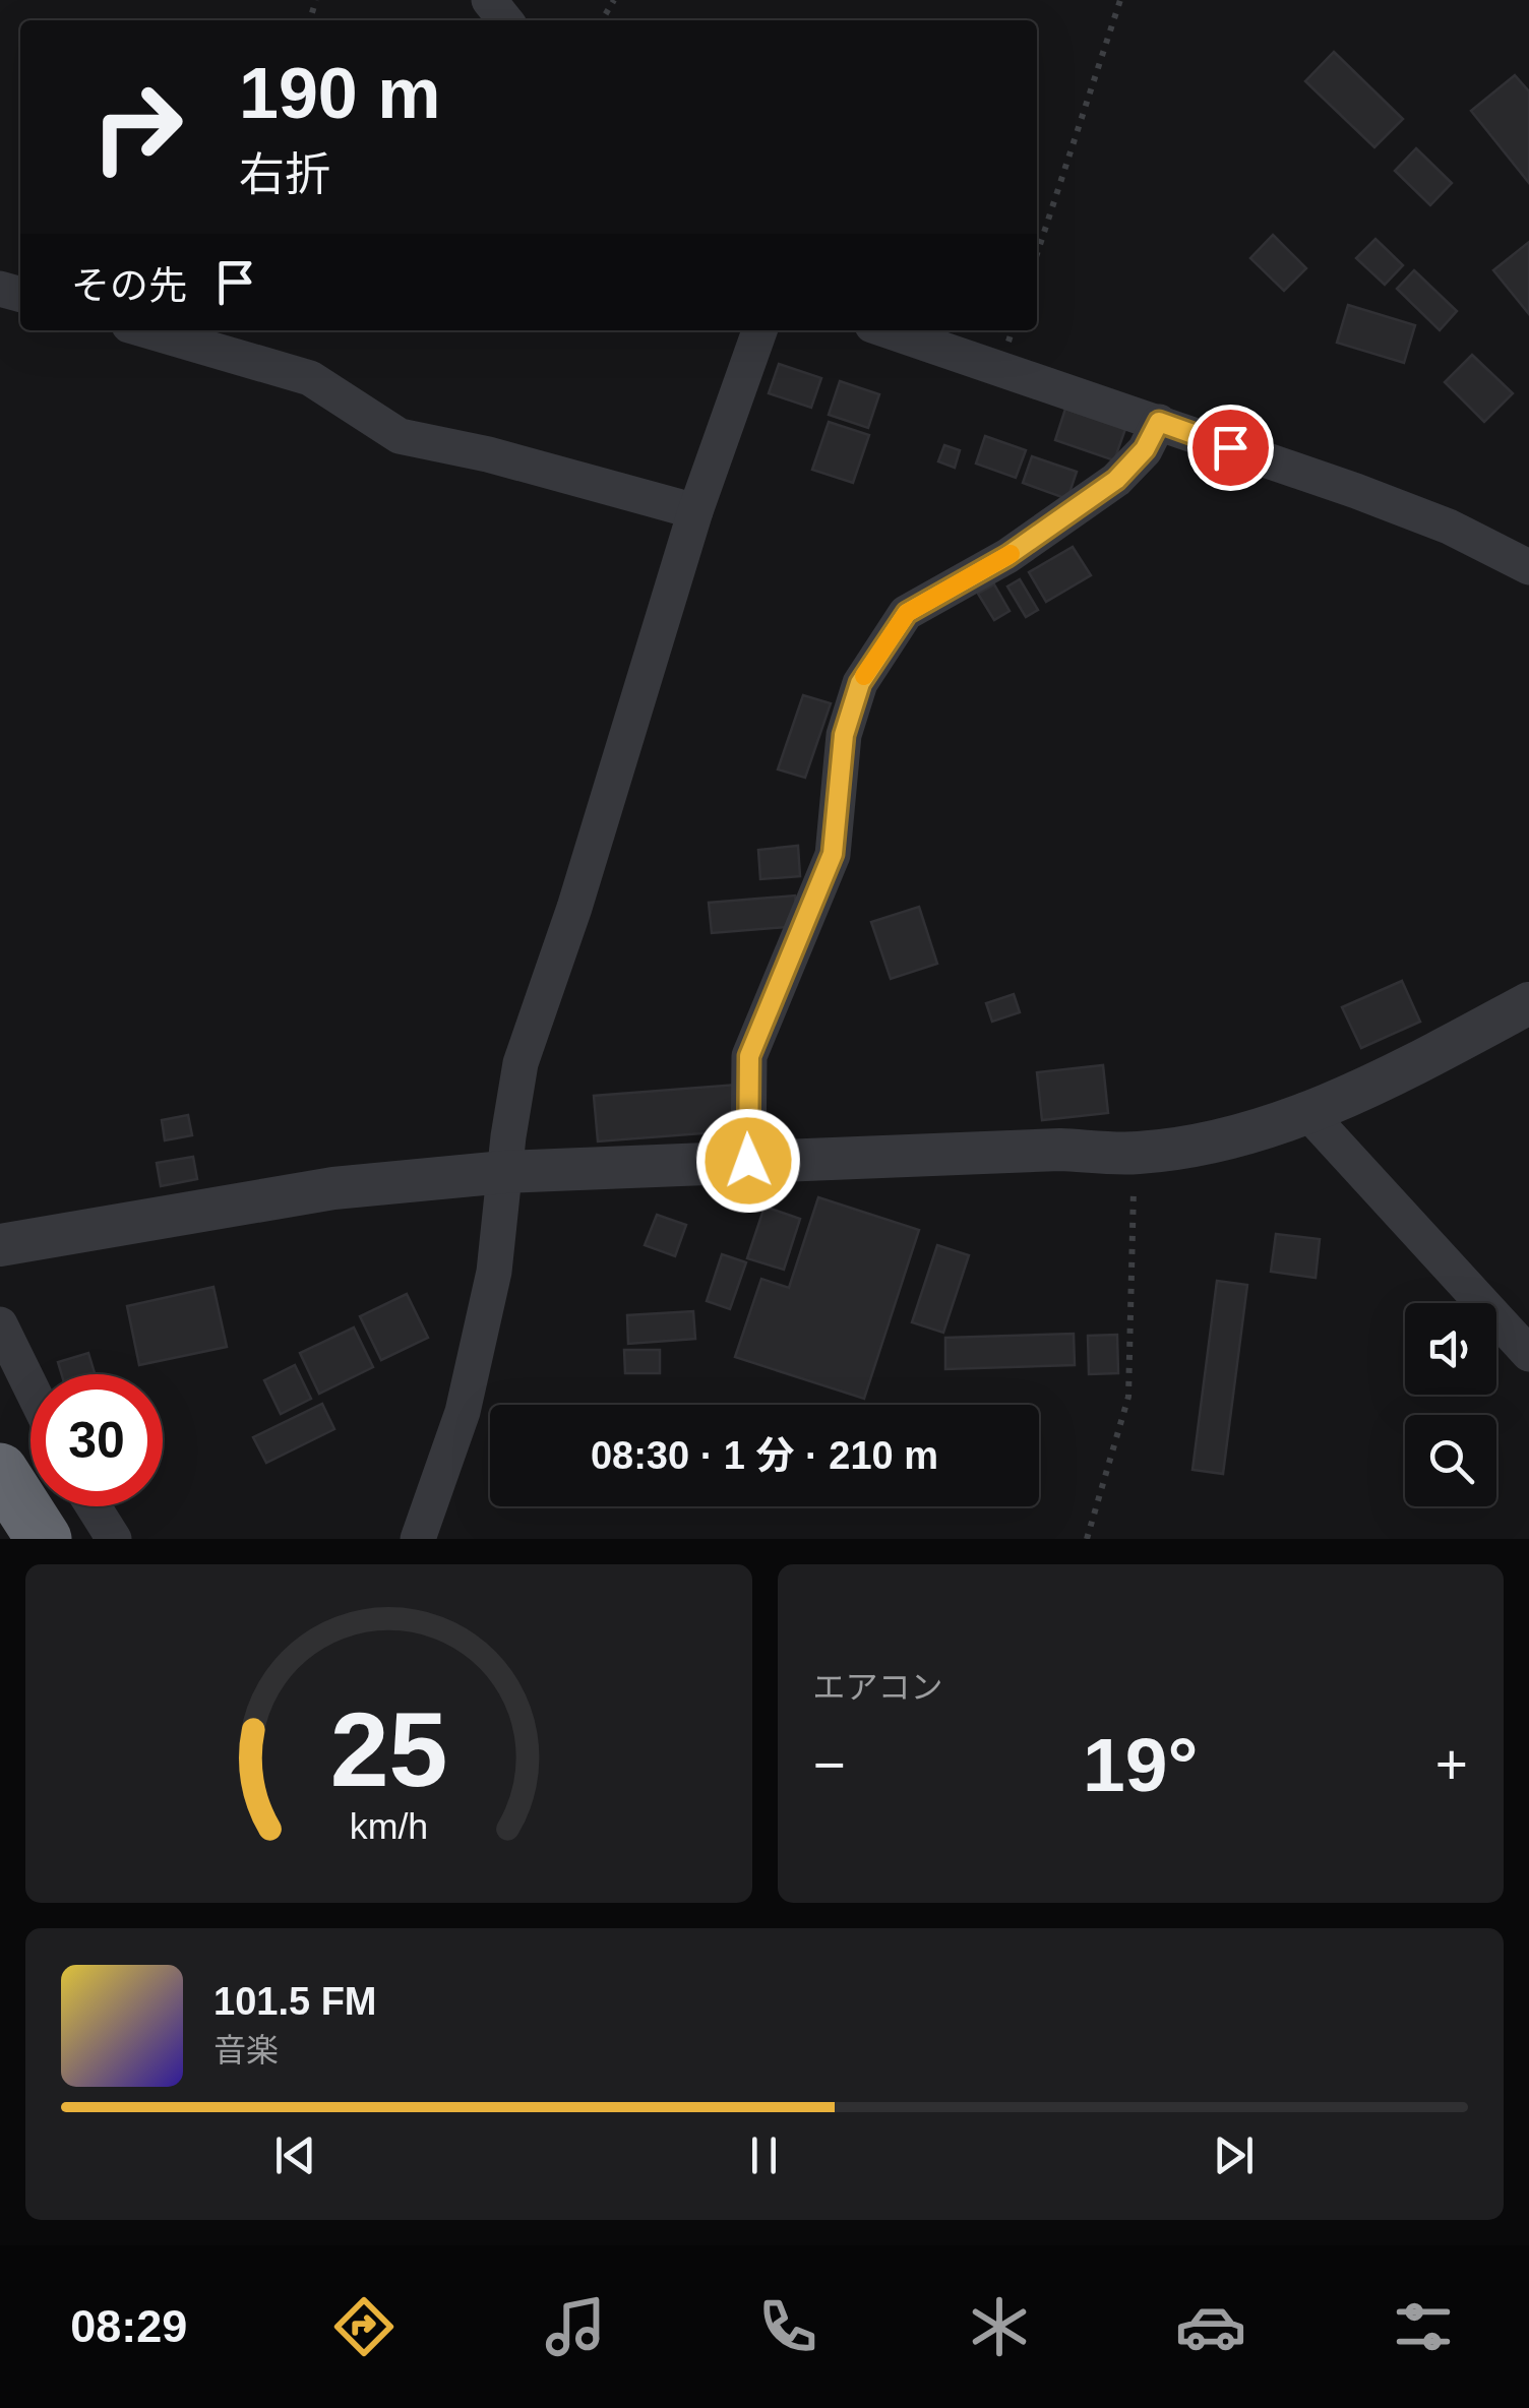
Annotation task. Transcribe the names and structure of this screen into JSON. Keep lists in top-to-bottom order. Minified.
{"page":{"turn":["190 m","右折"],"then":"その先","limit":"30","trip":"08:30 · 1 分 · 210 m","tile":"エアコン","heat":["−","19°","+"],"song":["101.5 FM","音楽"],"tabs":"08:29","gauge":["25","km/h"]}}
